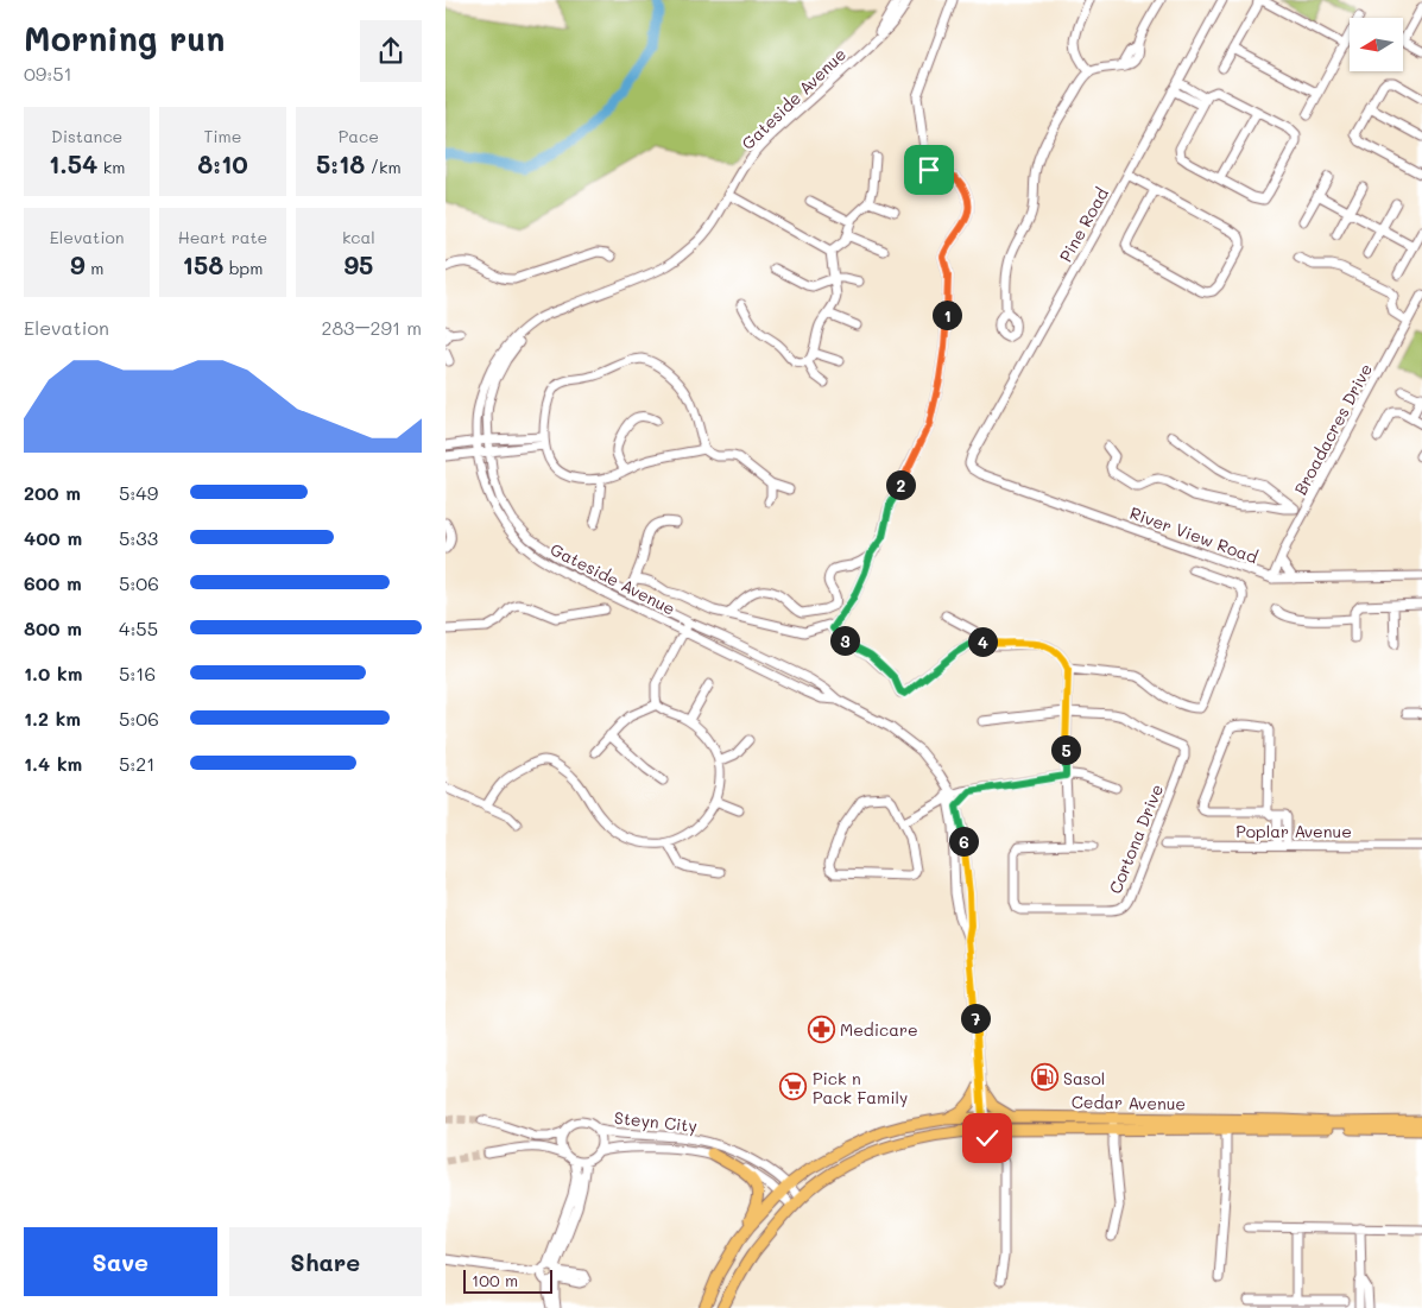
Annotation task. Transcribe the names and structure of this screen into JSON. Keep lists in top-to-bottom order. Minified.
{"streets":{"main road":["Cedar Avenue"],"street":["Gateside Avenue","Pine Road","Broadacres Drive","River View Road","Poplar Avenue","Cortona Drive","Steyn City"]},"crossings":[["Gateside Avenue","Cedar Avenue"],["Pine Road","River View Road"],["Broadacres Drive","River View Road"],["Cedar Avenue","Steyn City"]],"places":{"pharmacy":["Medicare"],"fuel station":["Sasol"],"supermarket":["Pick n Pack Family"]},"scale_bar":"100 m","north":"left","page":{"heading":["Morning run","09:51"],"stats":[["Distance","1.54 km"],["Time","8:10"],["Pace","5:18 /km"],["Elevation","9 m"],["Heart rate","158 bpm"],["kcal","95"]],"pins":["1","2","3","4","5","6","7"],"chart":["Elevation","283–291 m"],"list":[{"name":"200 m","note":"5:49"},{"name":"400 m","note":"5:33"},{"name":"600 m","note":"5:06"},{"name":"800 m","note":"4:55"},{"name":"1.0 km","note":"5:16"},{"name":"1.2 km","note":"5:06"},{"name":"1.4 km","note":"5:21"}],"buttons":["Save","Share"],"scale":"100 m"}}
